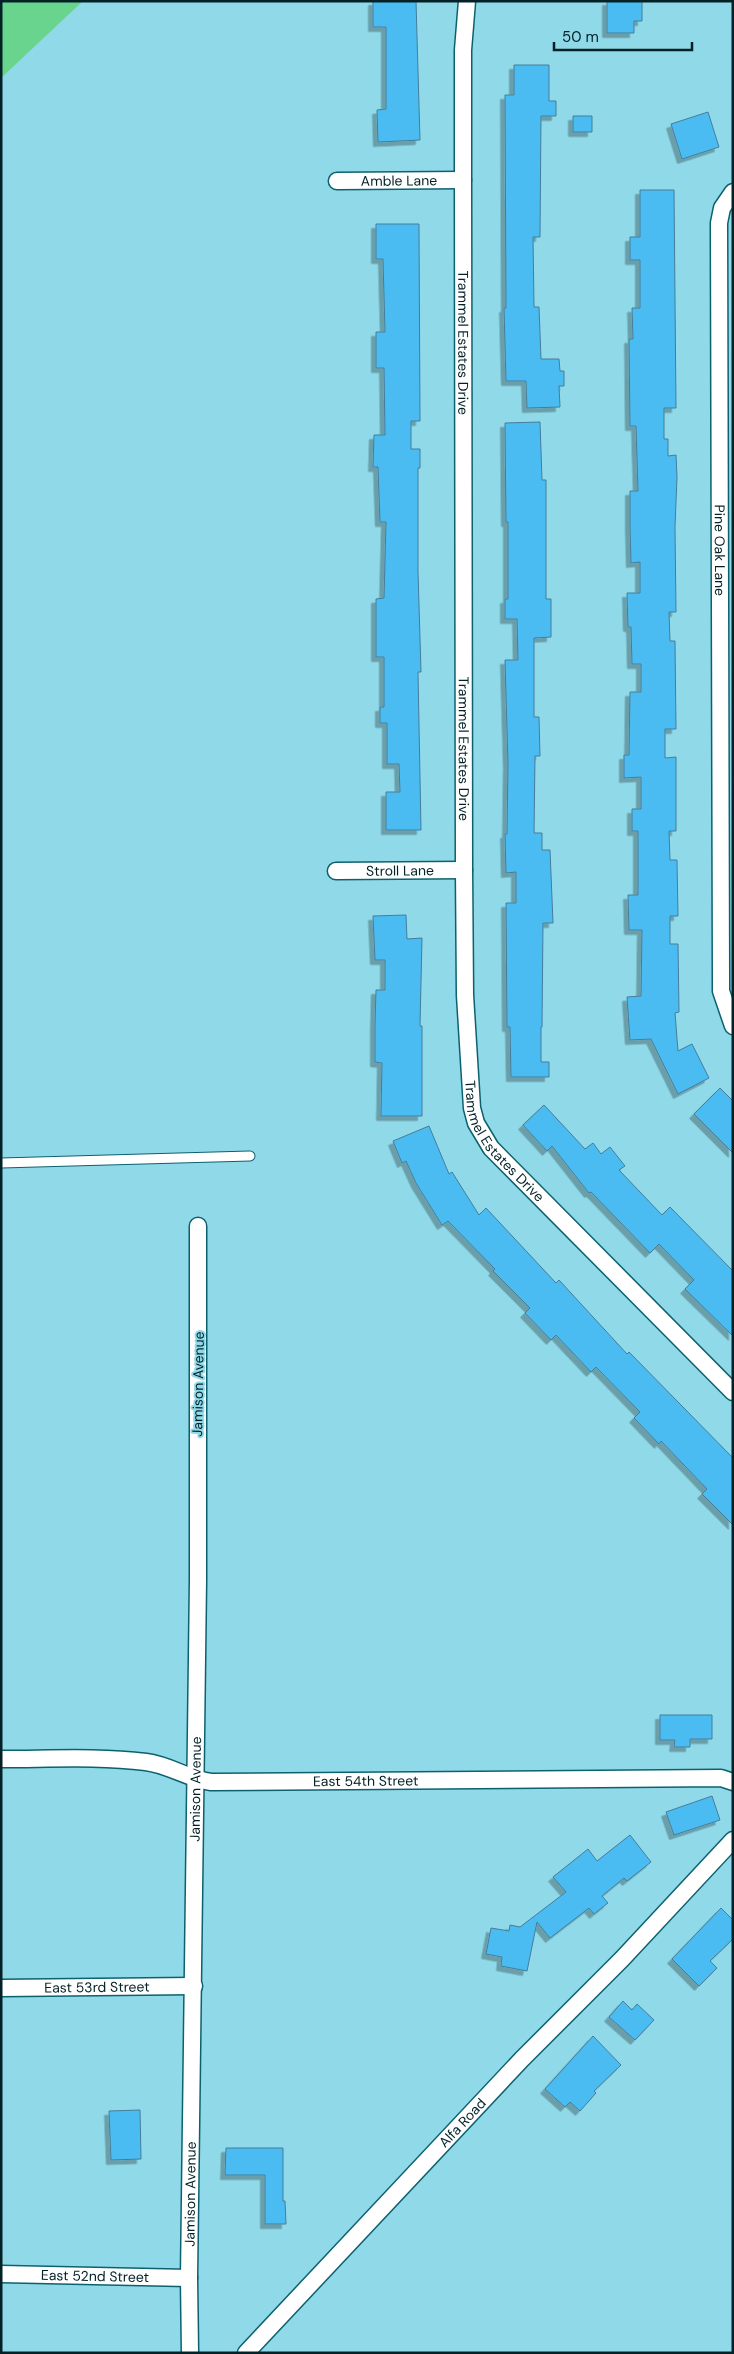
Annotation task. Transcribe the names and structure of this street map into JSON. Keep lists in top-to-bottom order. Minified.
{"streets":{"street":["Amble Lane","Trammel Estates Drive","Pine Oak Lane","Stroll Lane","Jamison Avenue","East 54th Street","East 53rd Street","Alfa Road","East 52nd Street"]},"crossings":[["Amble Lane","Trammel Estates Drive"],["Trammel Estates Drive","Stroll Lane"],["Jamison Avenue","East 54th Street"],["Jamison Avenue","East 53rd Street"],["Jamison Avenue","East 52nd Street"]],"scale_bar":"50 m"}
